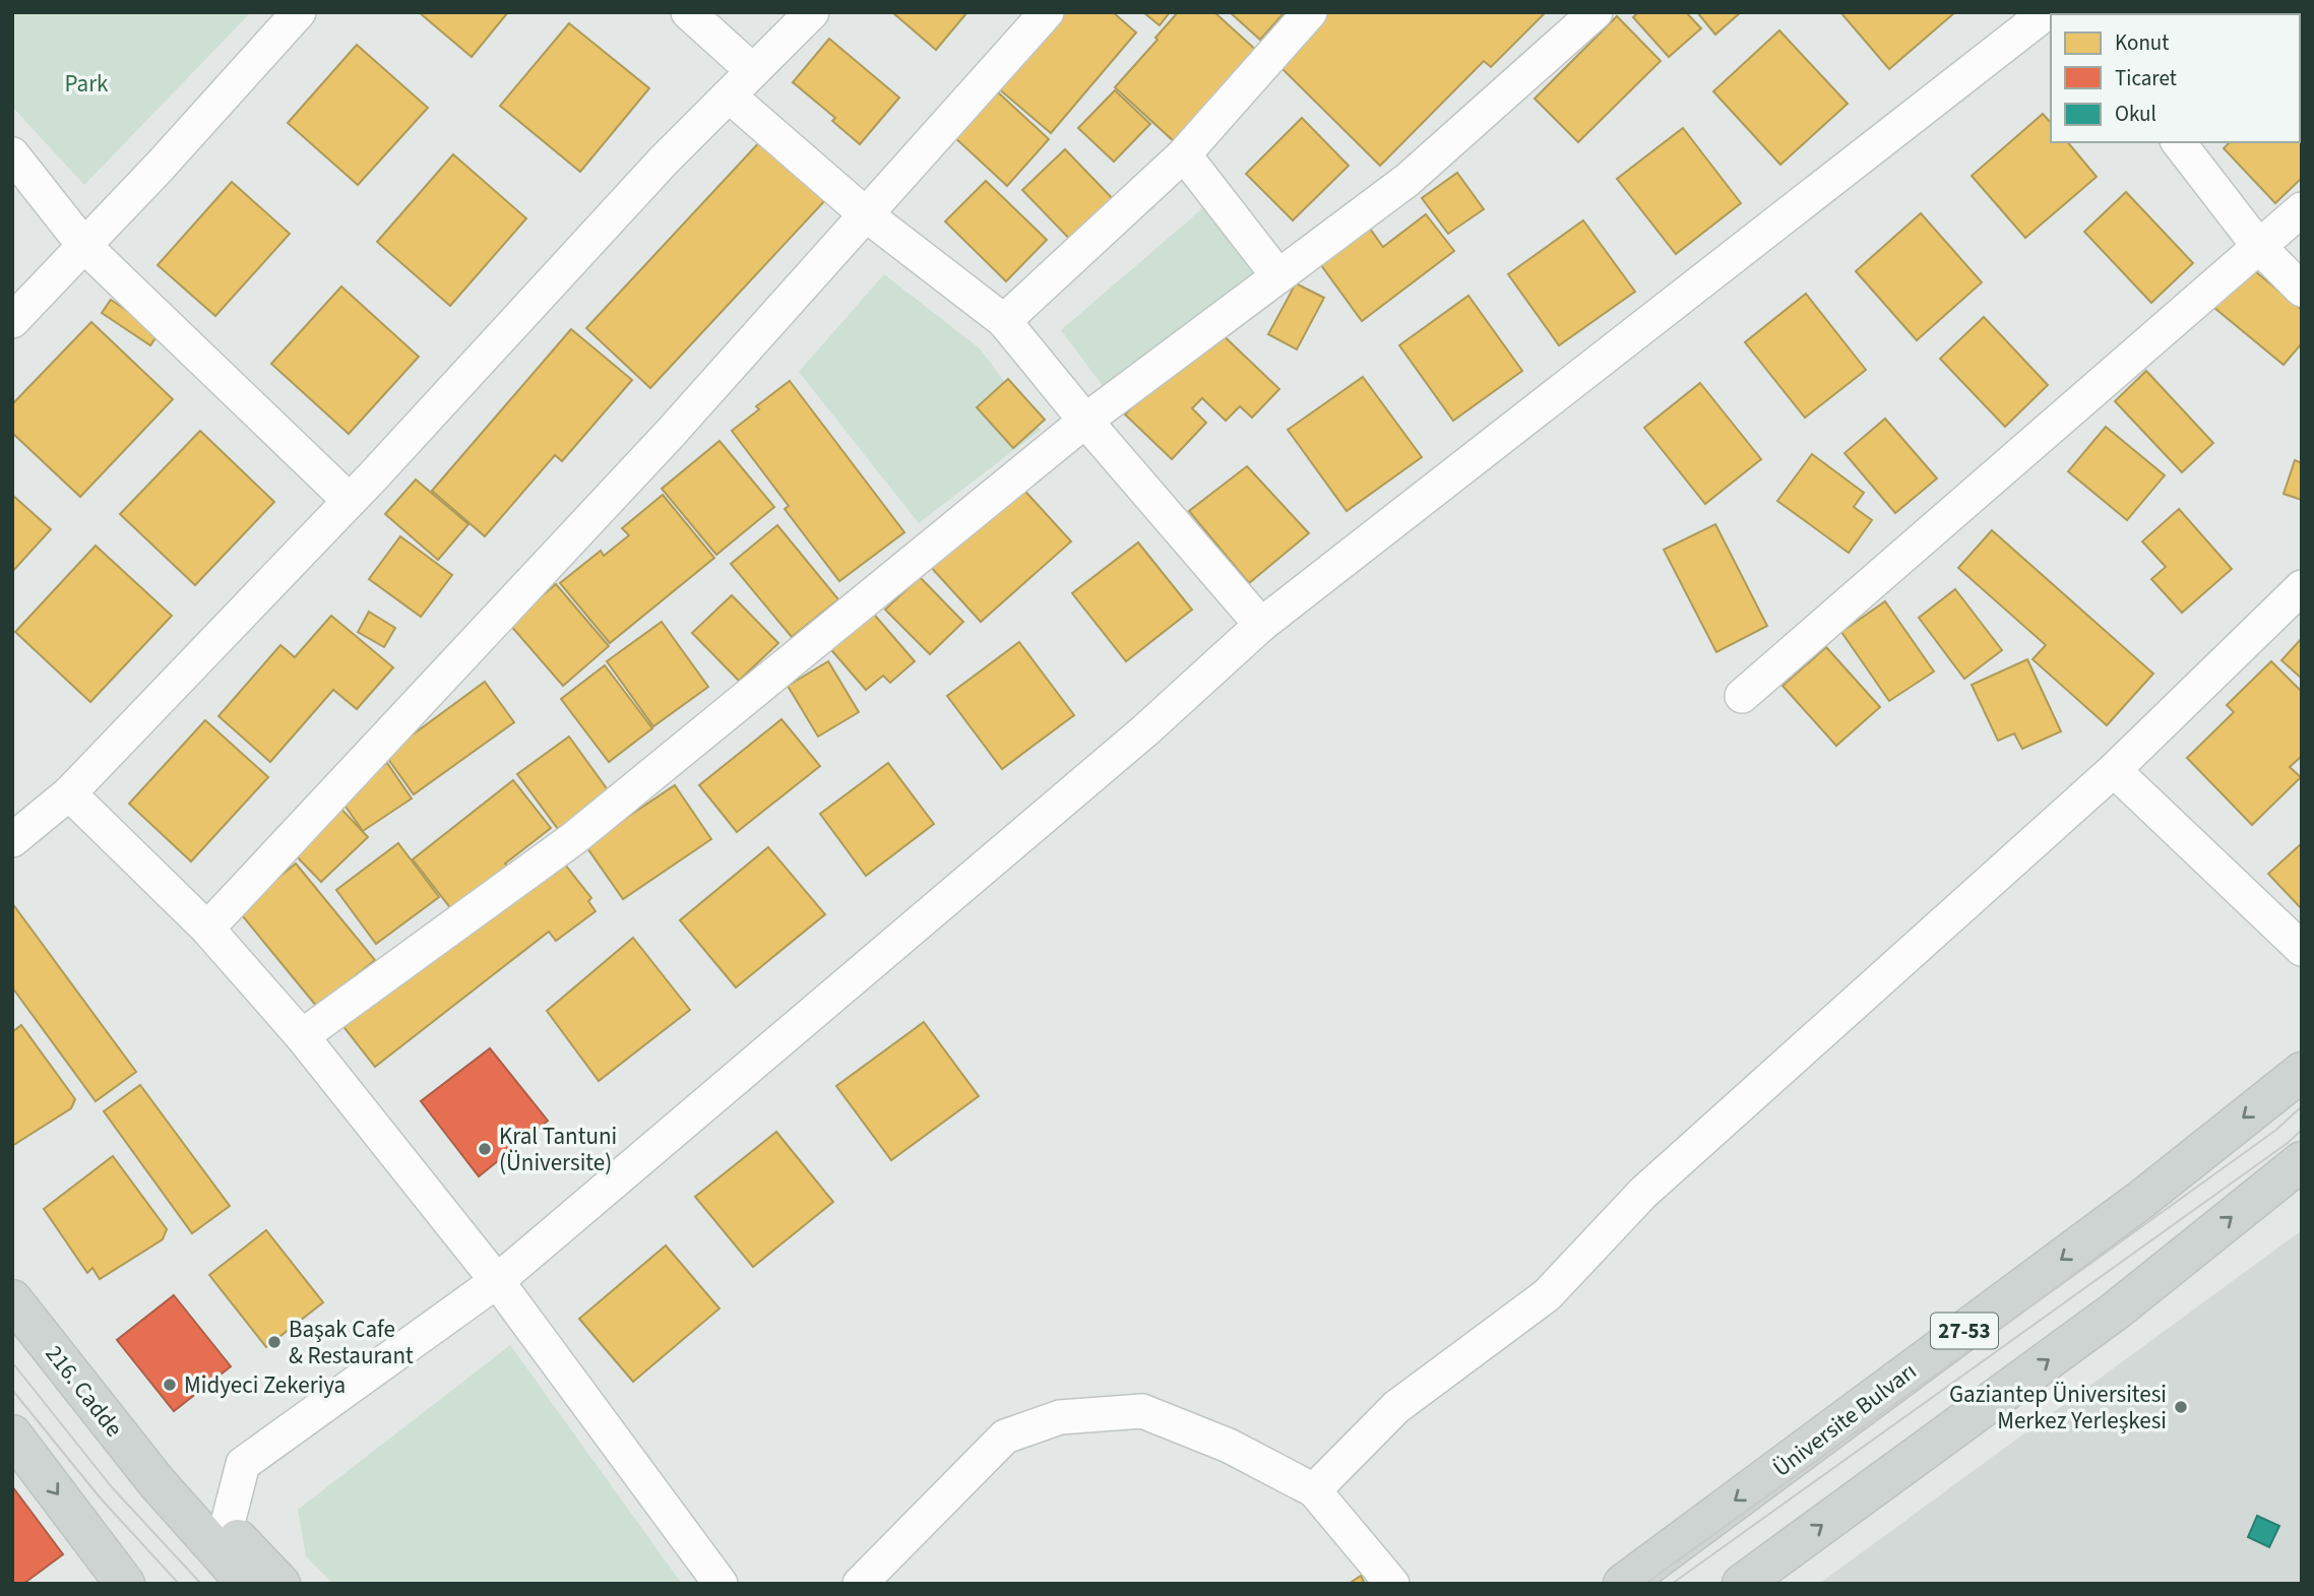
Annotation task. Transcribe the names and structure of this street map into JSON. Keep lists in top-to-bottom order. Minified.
{"streets":{"main road":["27-53","216. Cadde","Üniversite Bulvarı"]},"parks":["Park"],"places":["Kral Tantuni (Üniversite)","Başak Cafe & Restaurant","Midyeci Zekeriya","Gaziantep Üniversitesi Merkez Yerleşkesi"],"legend":["Konut","Ticaret","Okul"]}
